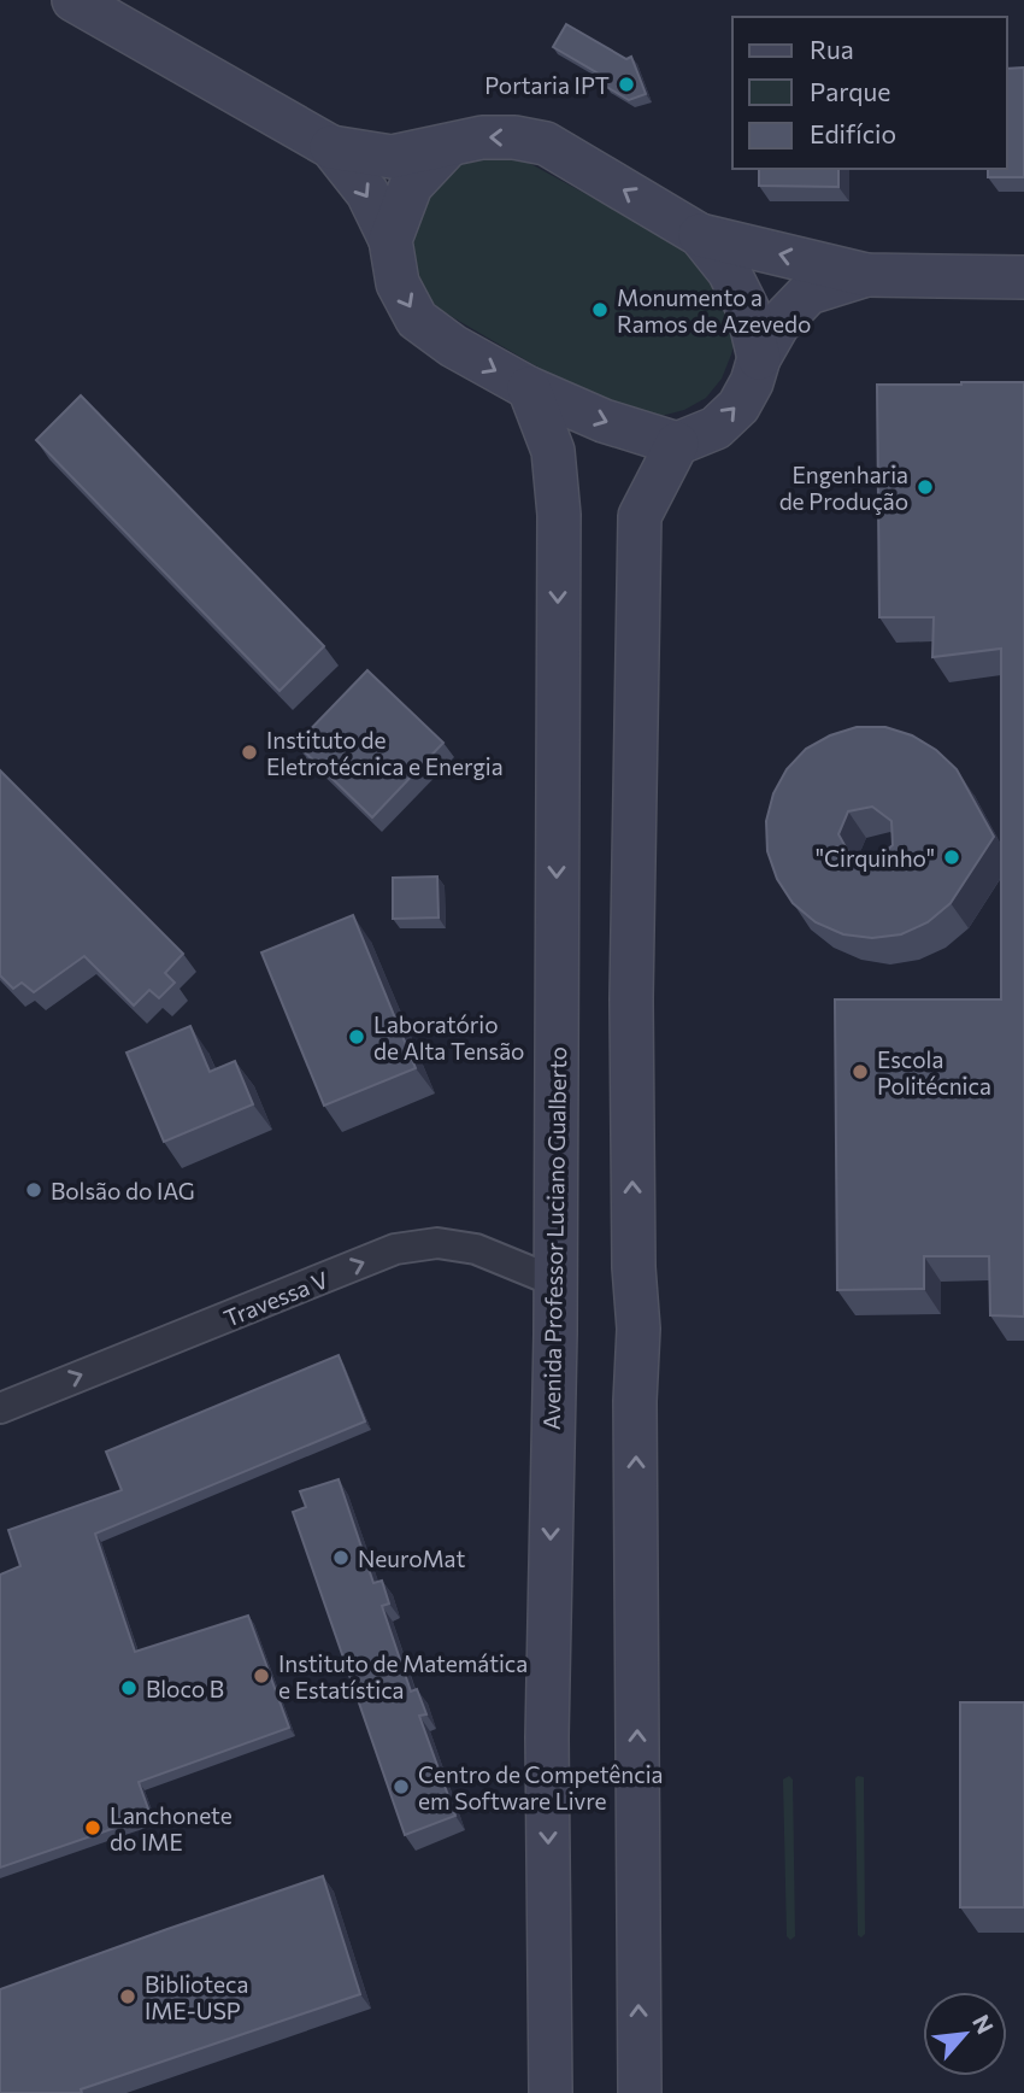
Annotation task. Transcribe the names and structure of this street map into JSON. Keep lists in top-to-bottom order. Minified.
{"streets":{"street":["Avenida Professor Luciano Gualberto","Travessa V"]},"crossings":[["Avenida Professor Luciano Gualberto","Travessa V"]],"one_way":["Travessa V"],"places":["Portaria IPT","Monumento a Ramos de Azevedo","Engenharia de Produção","Instituto de Eletrotécnica e Energia","\"Cirquinho\"","Laboratório de Alta Tensão","Escola Politécnica","Bolsão do IAG","NeuroMat","Instituto de Matemática e Estatística","Bloco B","Centro de Competência em Software Livre","Lanchonete do IME","Biblioteca IME-USP"],"legend":["Rua","Parque","Edifício"],"north":"top right"}
